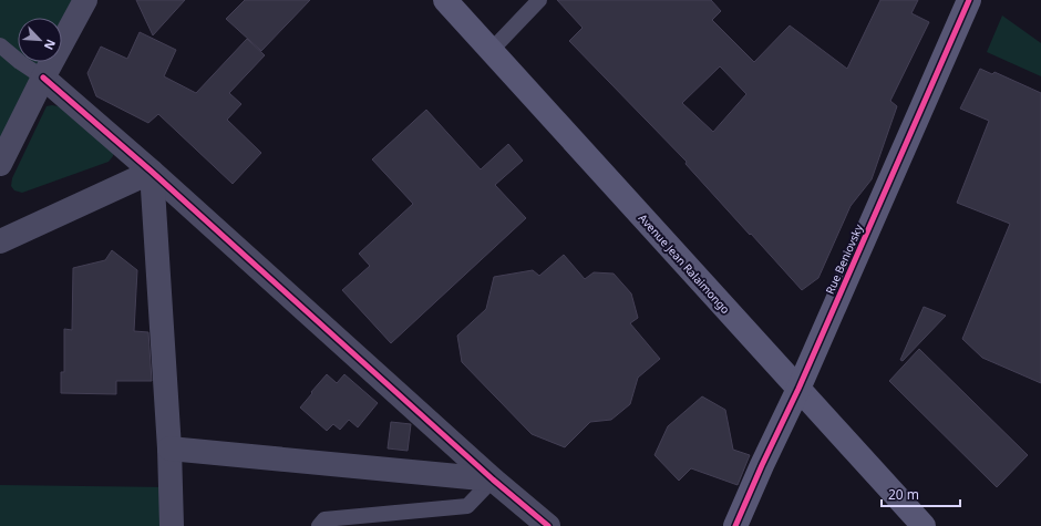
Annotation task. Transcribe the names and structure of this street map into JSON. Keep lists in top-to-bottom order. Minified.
{"streets":{"main road":["Rue Beniovsky","Avenue Jean Ralaimongo"]},"crossings":[["Rue Beniovsky","Avenue Jean Ralaimongo"]],"scale_bar":"20 m","north":"bottom right"}
